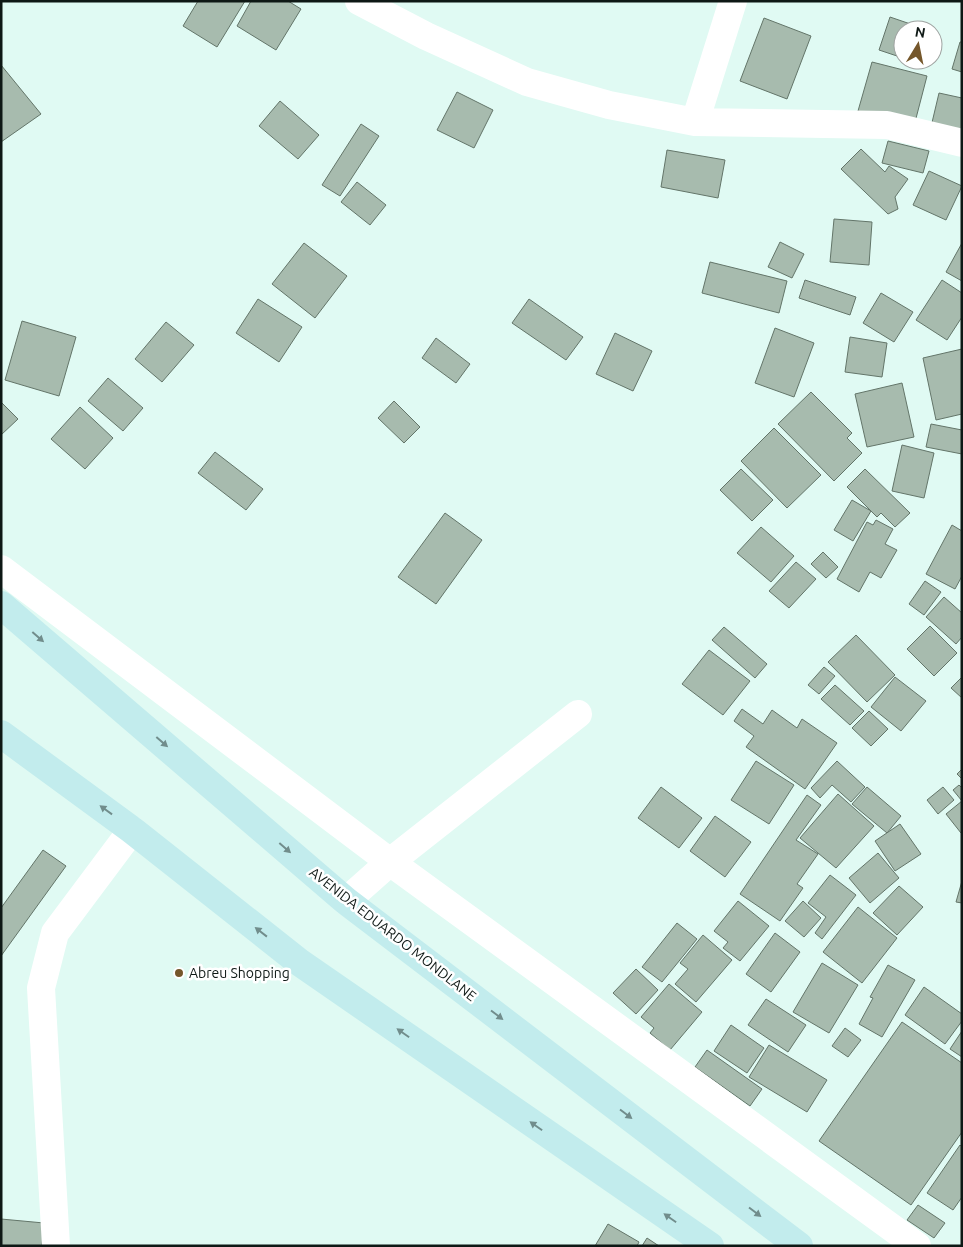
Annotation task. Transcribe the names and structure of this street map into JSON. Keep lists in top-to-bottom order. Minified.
{"streets":{"main road":["AVENIDA EDUARDO MONDLANE"]},"places":["Abreu Shopping"],"north":"top"}
